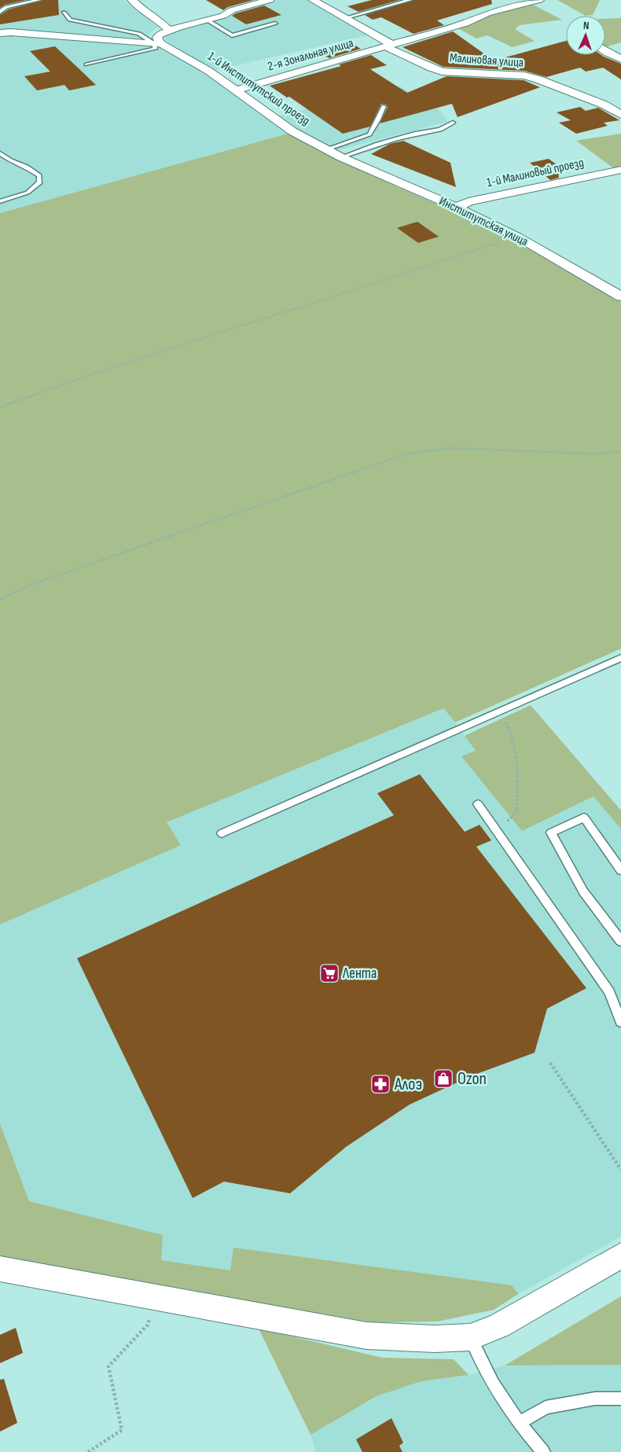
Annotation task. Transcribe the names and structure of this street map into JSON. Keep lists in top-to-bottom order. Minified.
{"streets":{"street":["2-я Зональная улица","Малиновая улица","1-й Институтский проезд","1-й Малиновый проезд","Институтская улица"]},"crossings":[["2-я Зональная улица","Малиновая улица"],["2-я Зональная улица","1-й Институтский проезд"],["1-й Институтский проезд","Институтская улица"],["1-й Малиновый проезд","Институтская улица"]],"places":{"supermarket":["Лента"],"shop":["Ozon"],"pharmacy":["Алоэ"]},"north":"top"}
